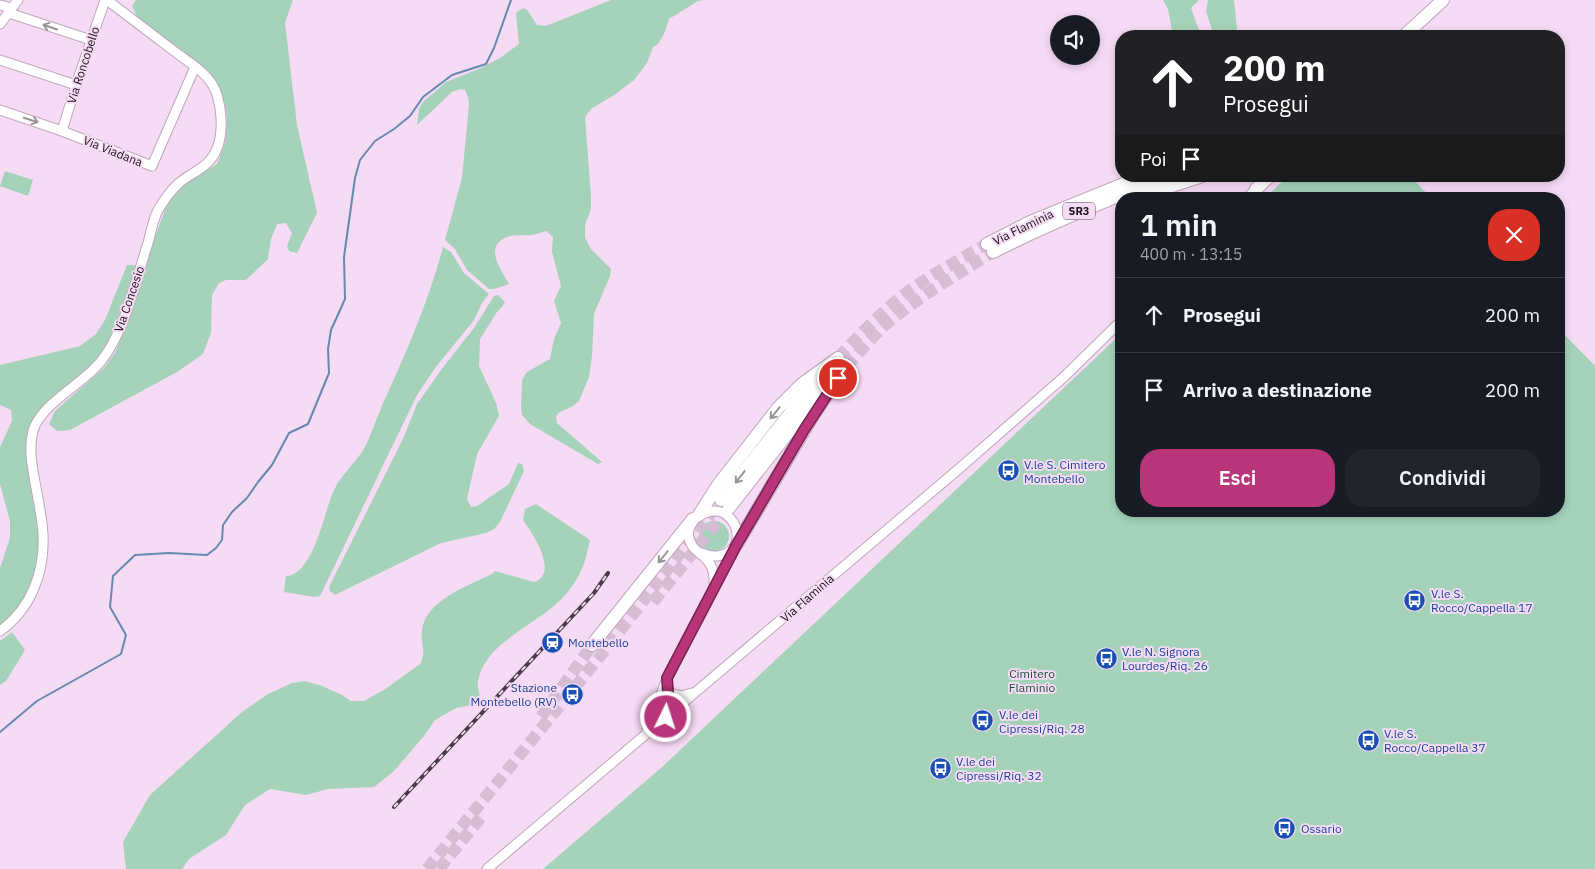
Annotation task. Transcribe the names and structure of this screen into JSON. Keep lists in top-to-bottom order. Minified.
{"streets":{"highway":["SR3","Via Flaminia"],"street":["Via Roncobello","Via Viadana","Via Concesio"]},"crossings":[["Via Roncobello","Via Viadana"],["Via Roncobello","Via Concesio"],["Via Viadana","Via Concesio"]],"parks":["Cimitero Flaminio"],"places":{"bus stop":["V.le S. Cimitero Montebello","V.le S. Rocco/Cappella 17","V.le N. Signora Lourdes/Riq. 26","Stazione Montebello (RV)","V.le dei Cipressi/Riq. 28","V.le S. Rocco/Cappella 37","V.le dei Cipressi/Riq. 32","Ossario"],"station":["Montebello"]},"page":{"turn":["200 m","Prosegui"],"then":"Poi","heading":["1 min","400 m · 13:15"],"list":[{"name":"Prosegui","value":"200 m"},{"name":"Arrivo a destinazione","value":"200 m"}],"buttons":["Esci","Condividi"]}}
